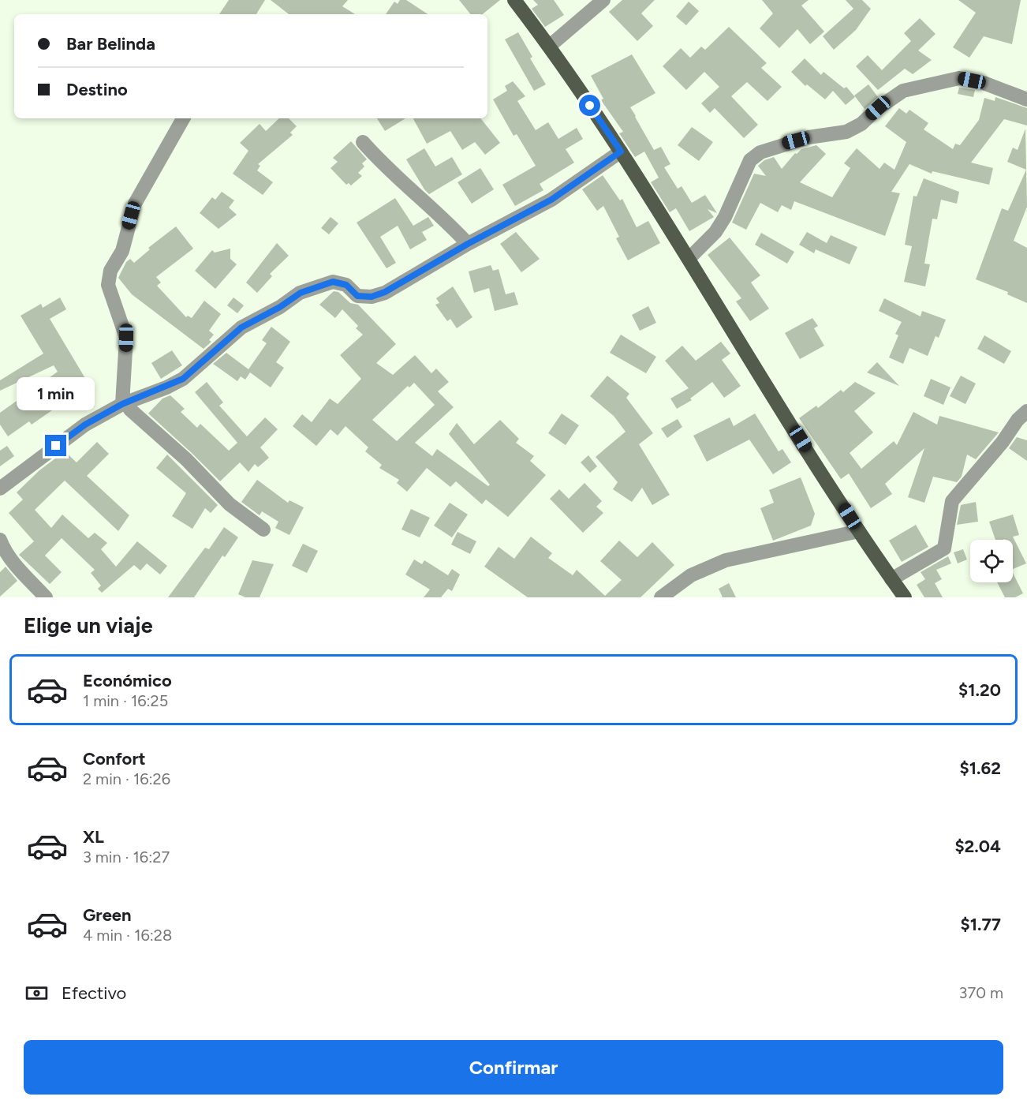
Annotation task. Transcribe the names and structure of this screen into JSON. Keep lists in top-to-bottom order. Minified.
{"page":{"banner":["Bar Belinda","Destino"],"bubble":"1 min","heading":"Elige un viaje","list":[{"name":"Económico","note":"1 min · 16:25","value":"$1.20"},{"name":"Confort","note":"2 min · 16:26","value":"$1.62"},{"name":"XL","note":"3 min · 16:27","value":"$2.04"},{"name":"Green","note":"4 min · 16:28","value":"$1.77"}],"pay":["Efectivo","370 m"],"buttons":"Confirmar"}}
